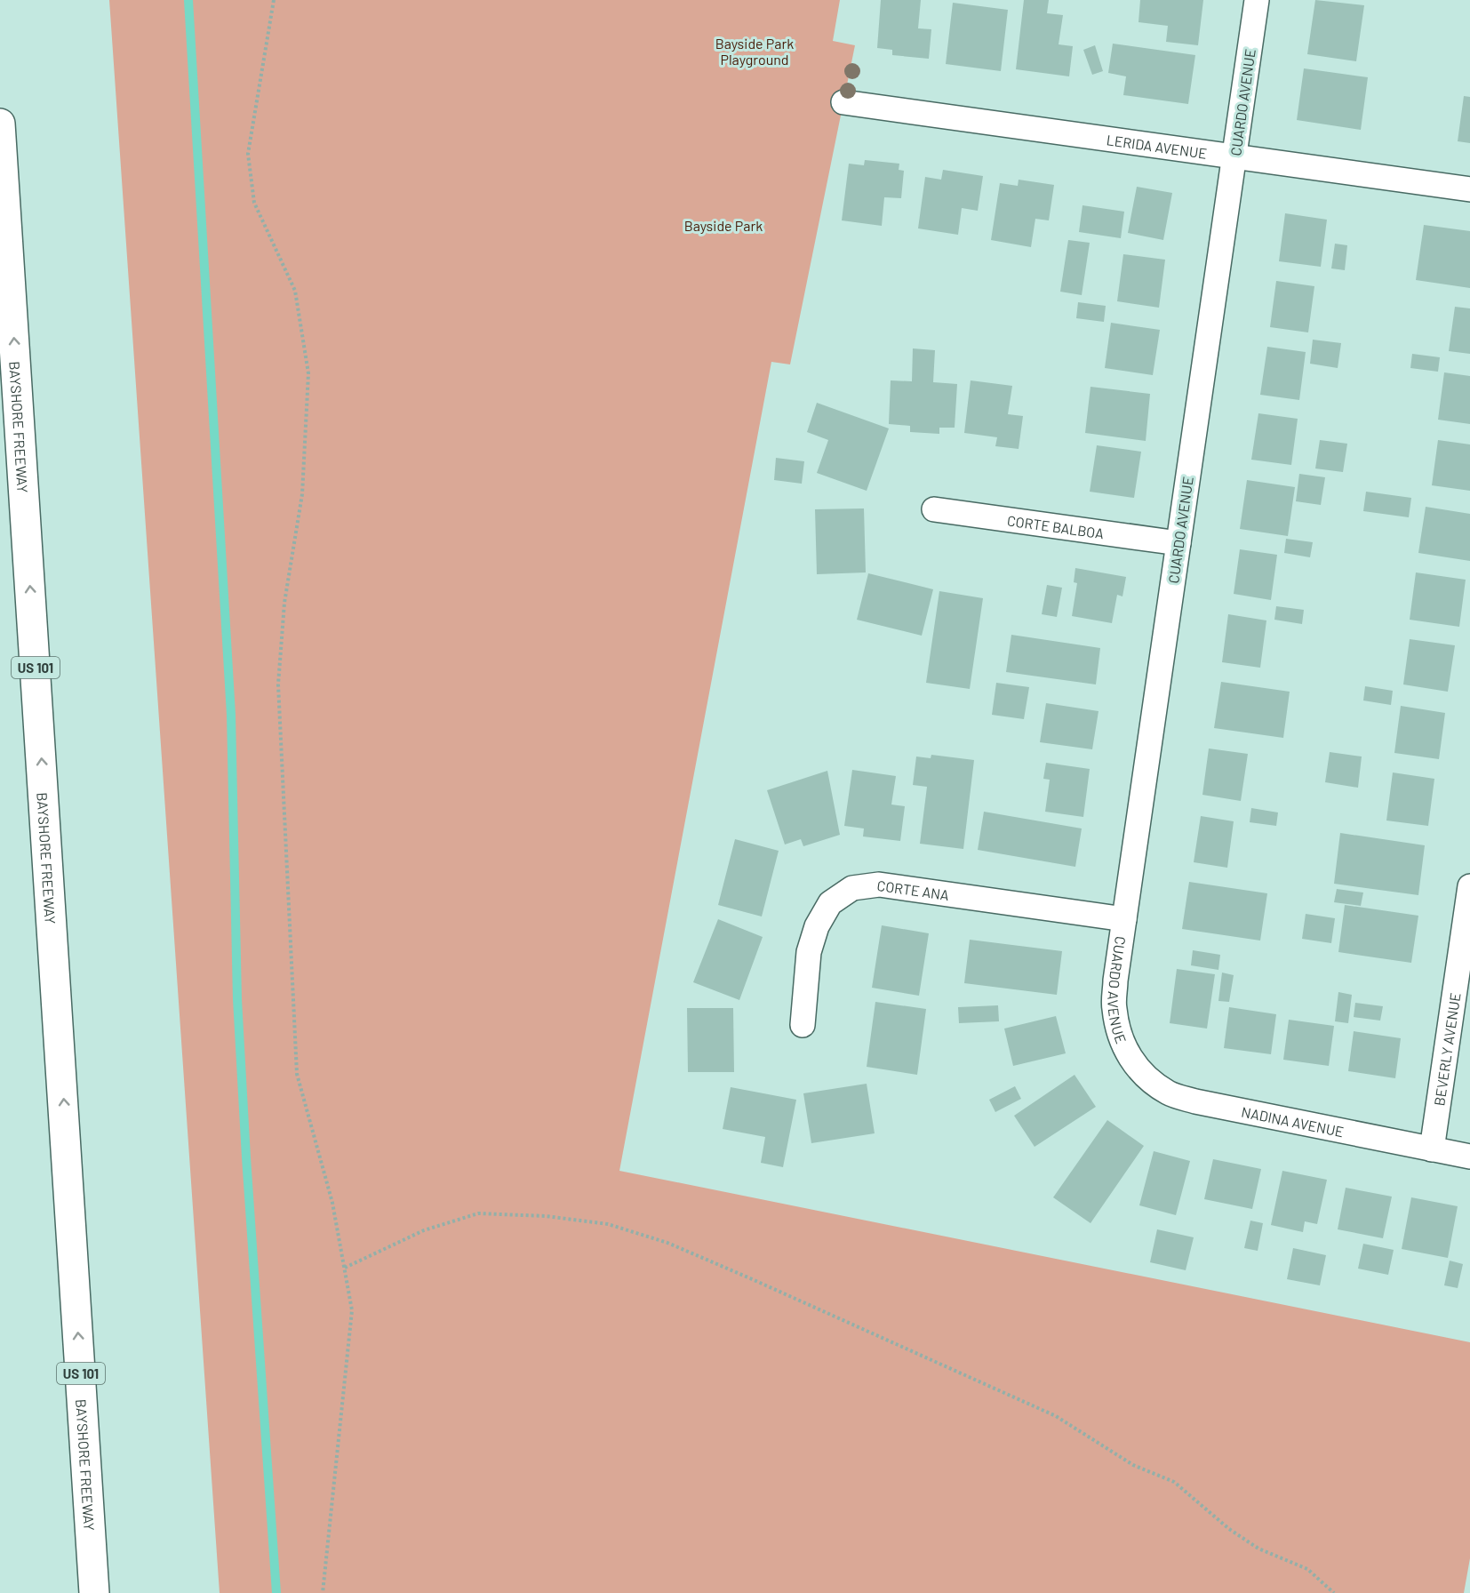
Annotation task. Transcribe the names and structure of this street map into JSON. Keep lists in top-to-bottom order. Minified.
{"streets":{"highway":["BAYSHORE FREEWAY","US 101"],"street":["CUARDO AVENUE","LERIDA AVENUE","CORTE BALBOA","CORTE ANA","BEVERLY AVENUE","NADINA AVENUE"]},"crossings":[["CUARDO AVENUE","LERIDA AVENUE"],["CUARDO AVENUE","CORTE BALBOA"],["CUARDO AVENUE","CORTE ANA"],["CUARDO AVENUE","NADINA AVENUE"],["BEVERLY AVENUE","NADINA AVENUE"]],"one_way":["BAYSHORE FREEWAY"],"parks":["Bayside Park Playground","Bayside Park"]}
